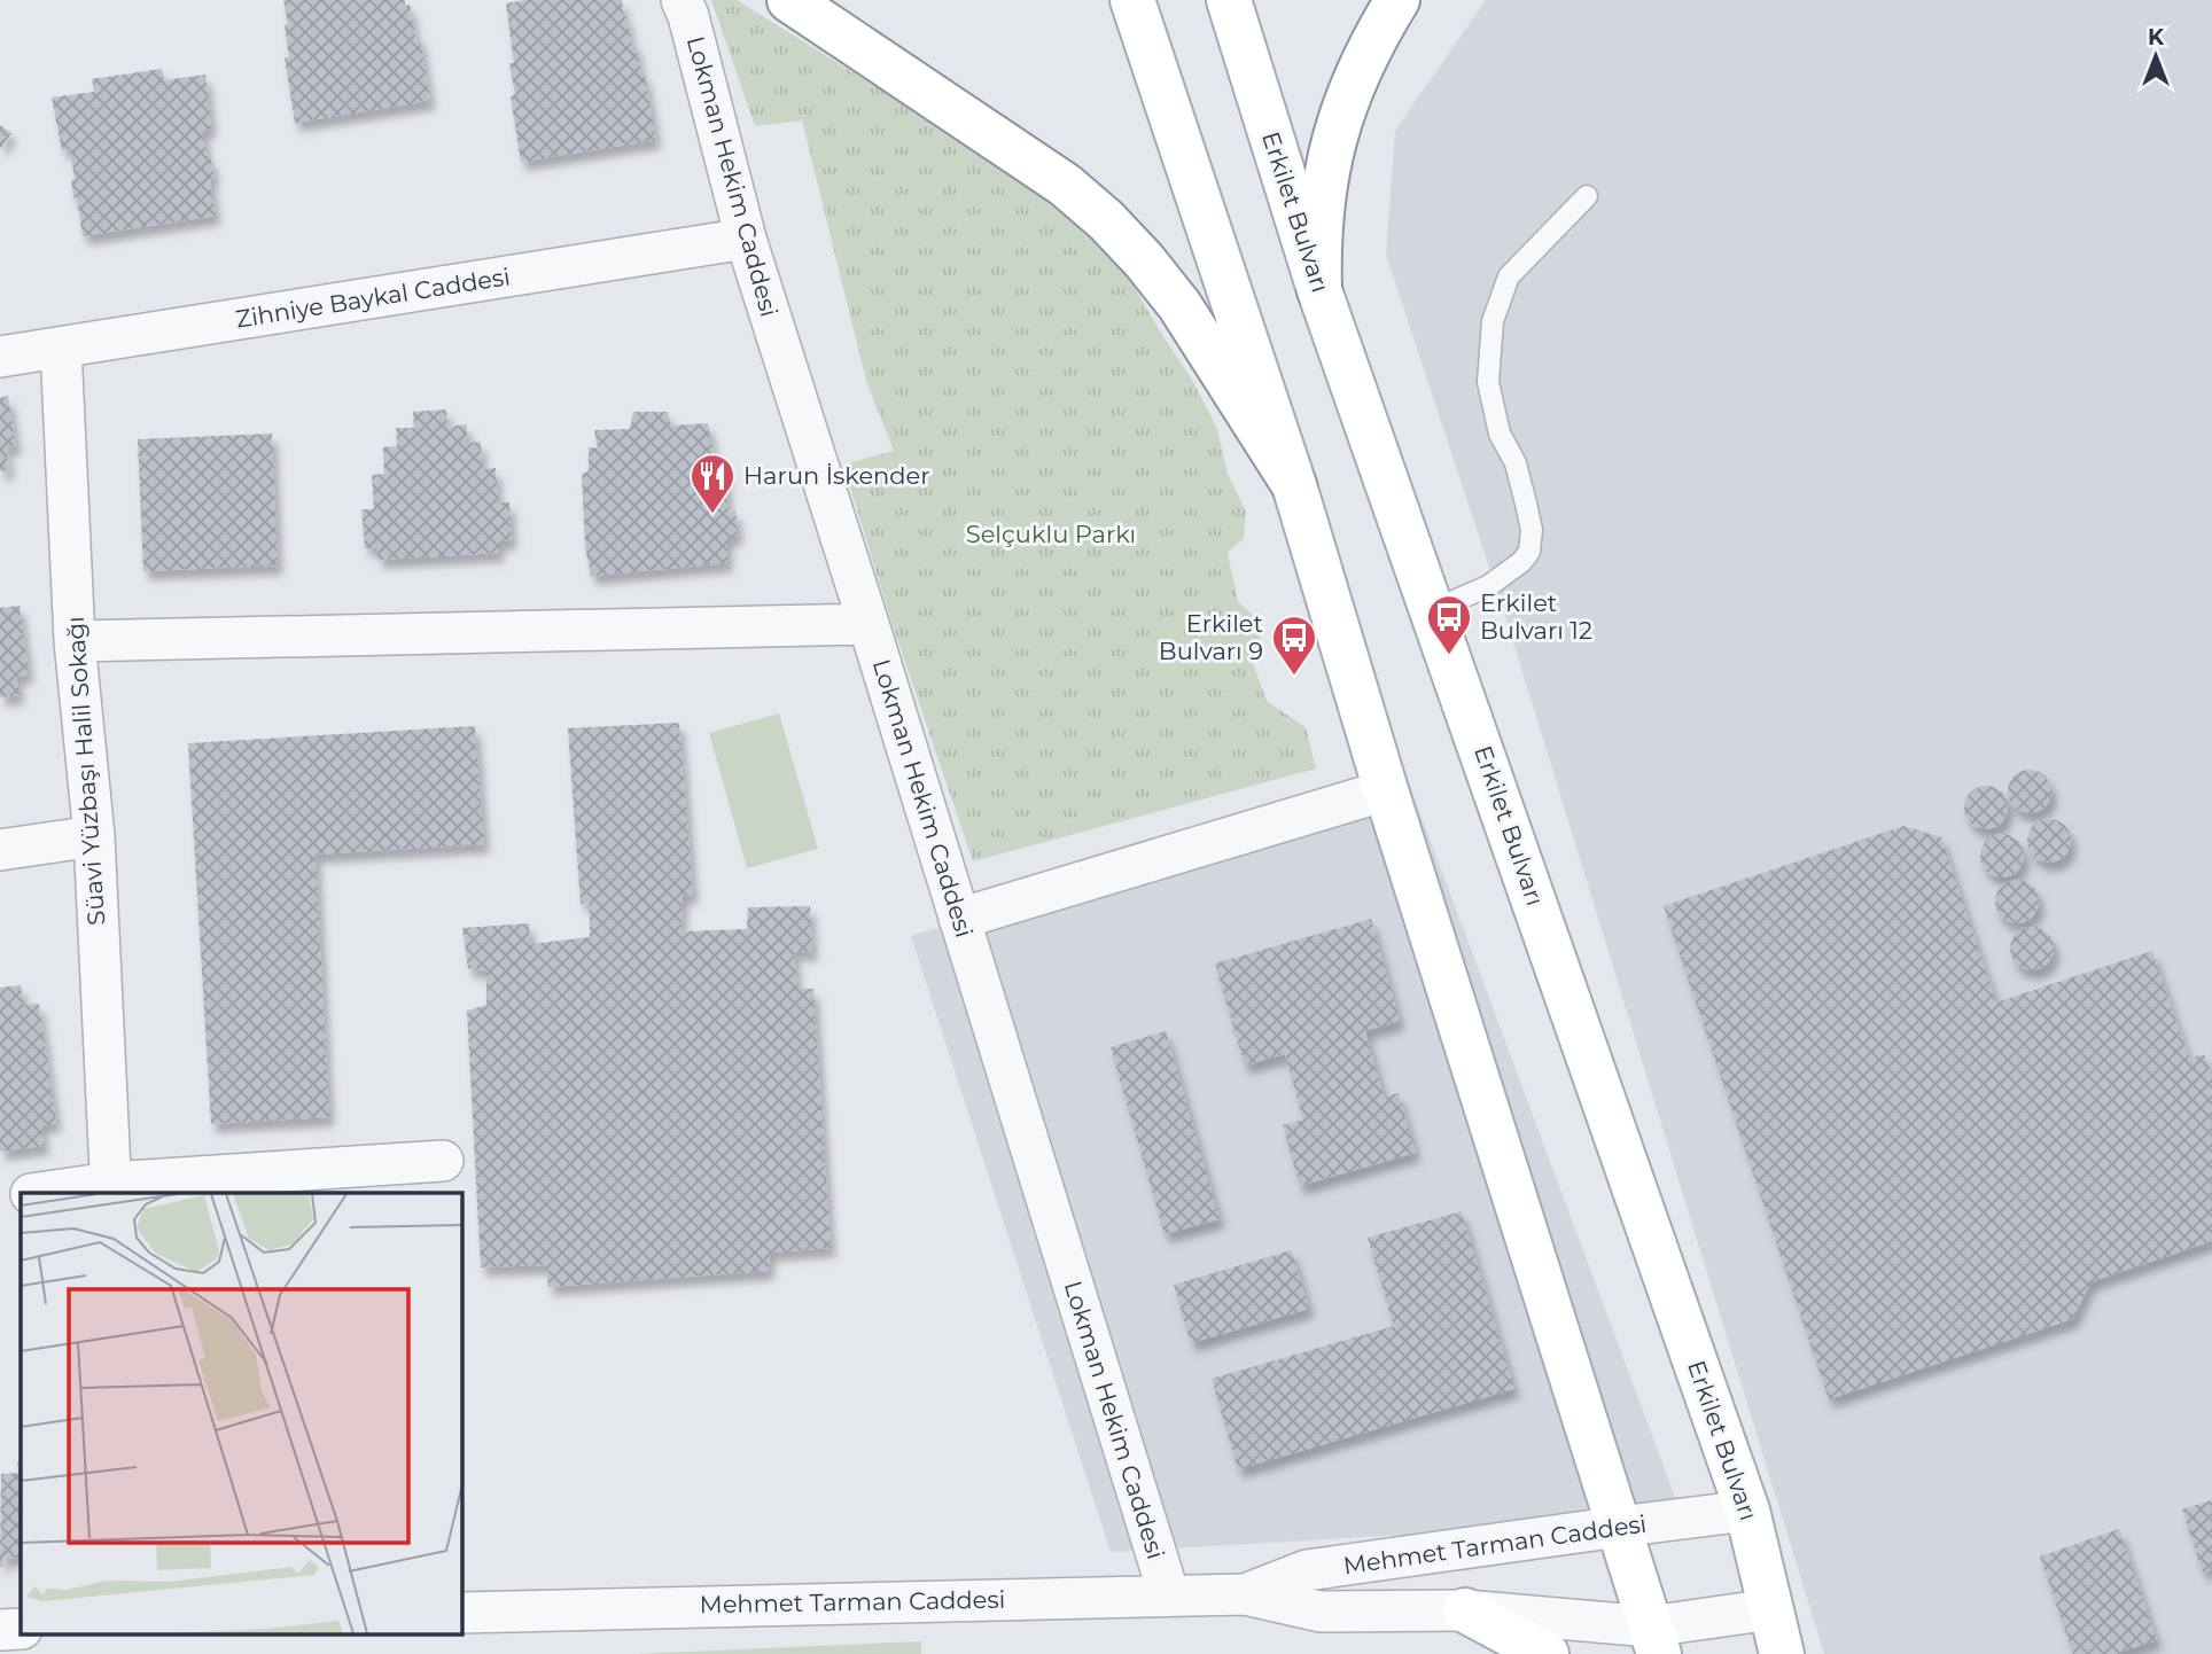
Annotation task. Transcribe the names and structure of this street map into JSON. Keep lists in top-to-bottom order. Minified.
{"streets":{"main road":["Erkilet Bulvarı"],"street":["Lokman Hekim Caddesi","Zihniye Baykal Caddesi","Süavi Yüzbaşı Halil Sokağı","Mehmet Tarman Caddesi"]},"crossings":[["Lokman Hekim Caddesi","Zihniye Baykal Caddesi"],["Lokman Hekim Caddesi","Mehmet Tarman Caddesi"],["Erkilet Bulvarı","Mehmet Tarman Caddesi"],["Zihniye Baykal Caddesi","Süavi Yüzbaşı Halil Sokağı"]],"parks":["Selçuklu Parkı"],"places":{"restaurant":["Harun İskender"],"bus stop":["Erkilet Bulvarı 12","Erkilet Bulvarı 9"]},"north":"top"}
